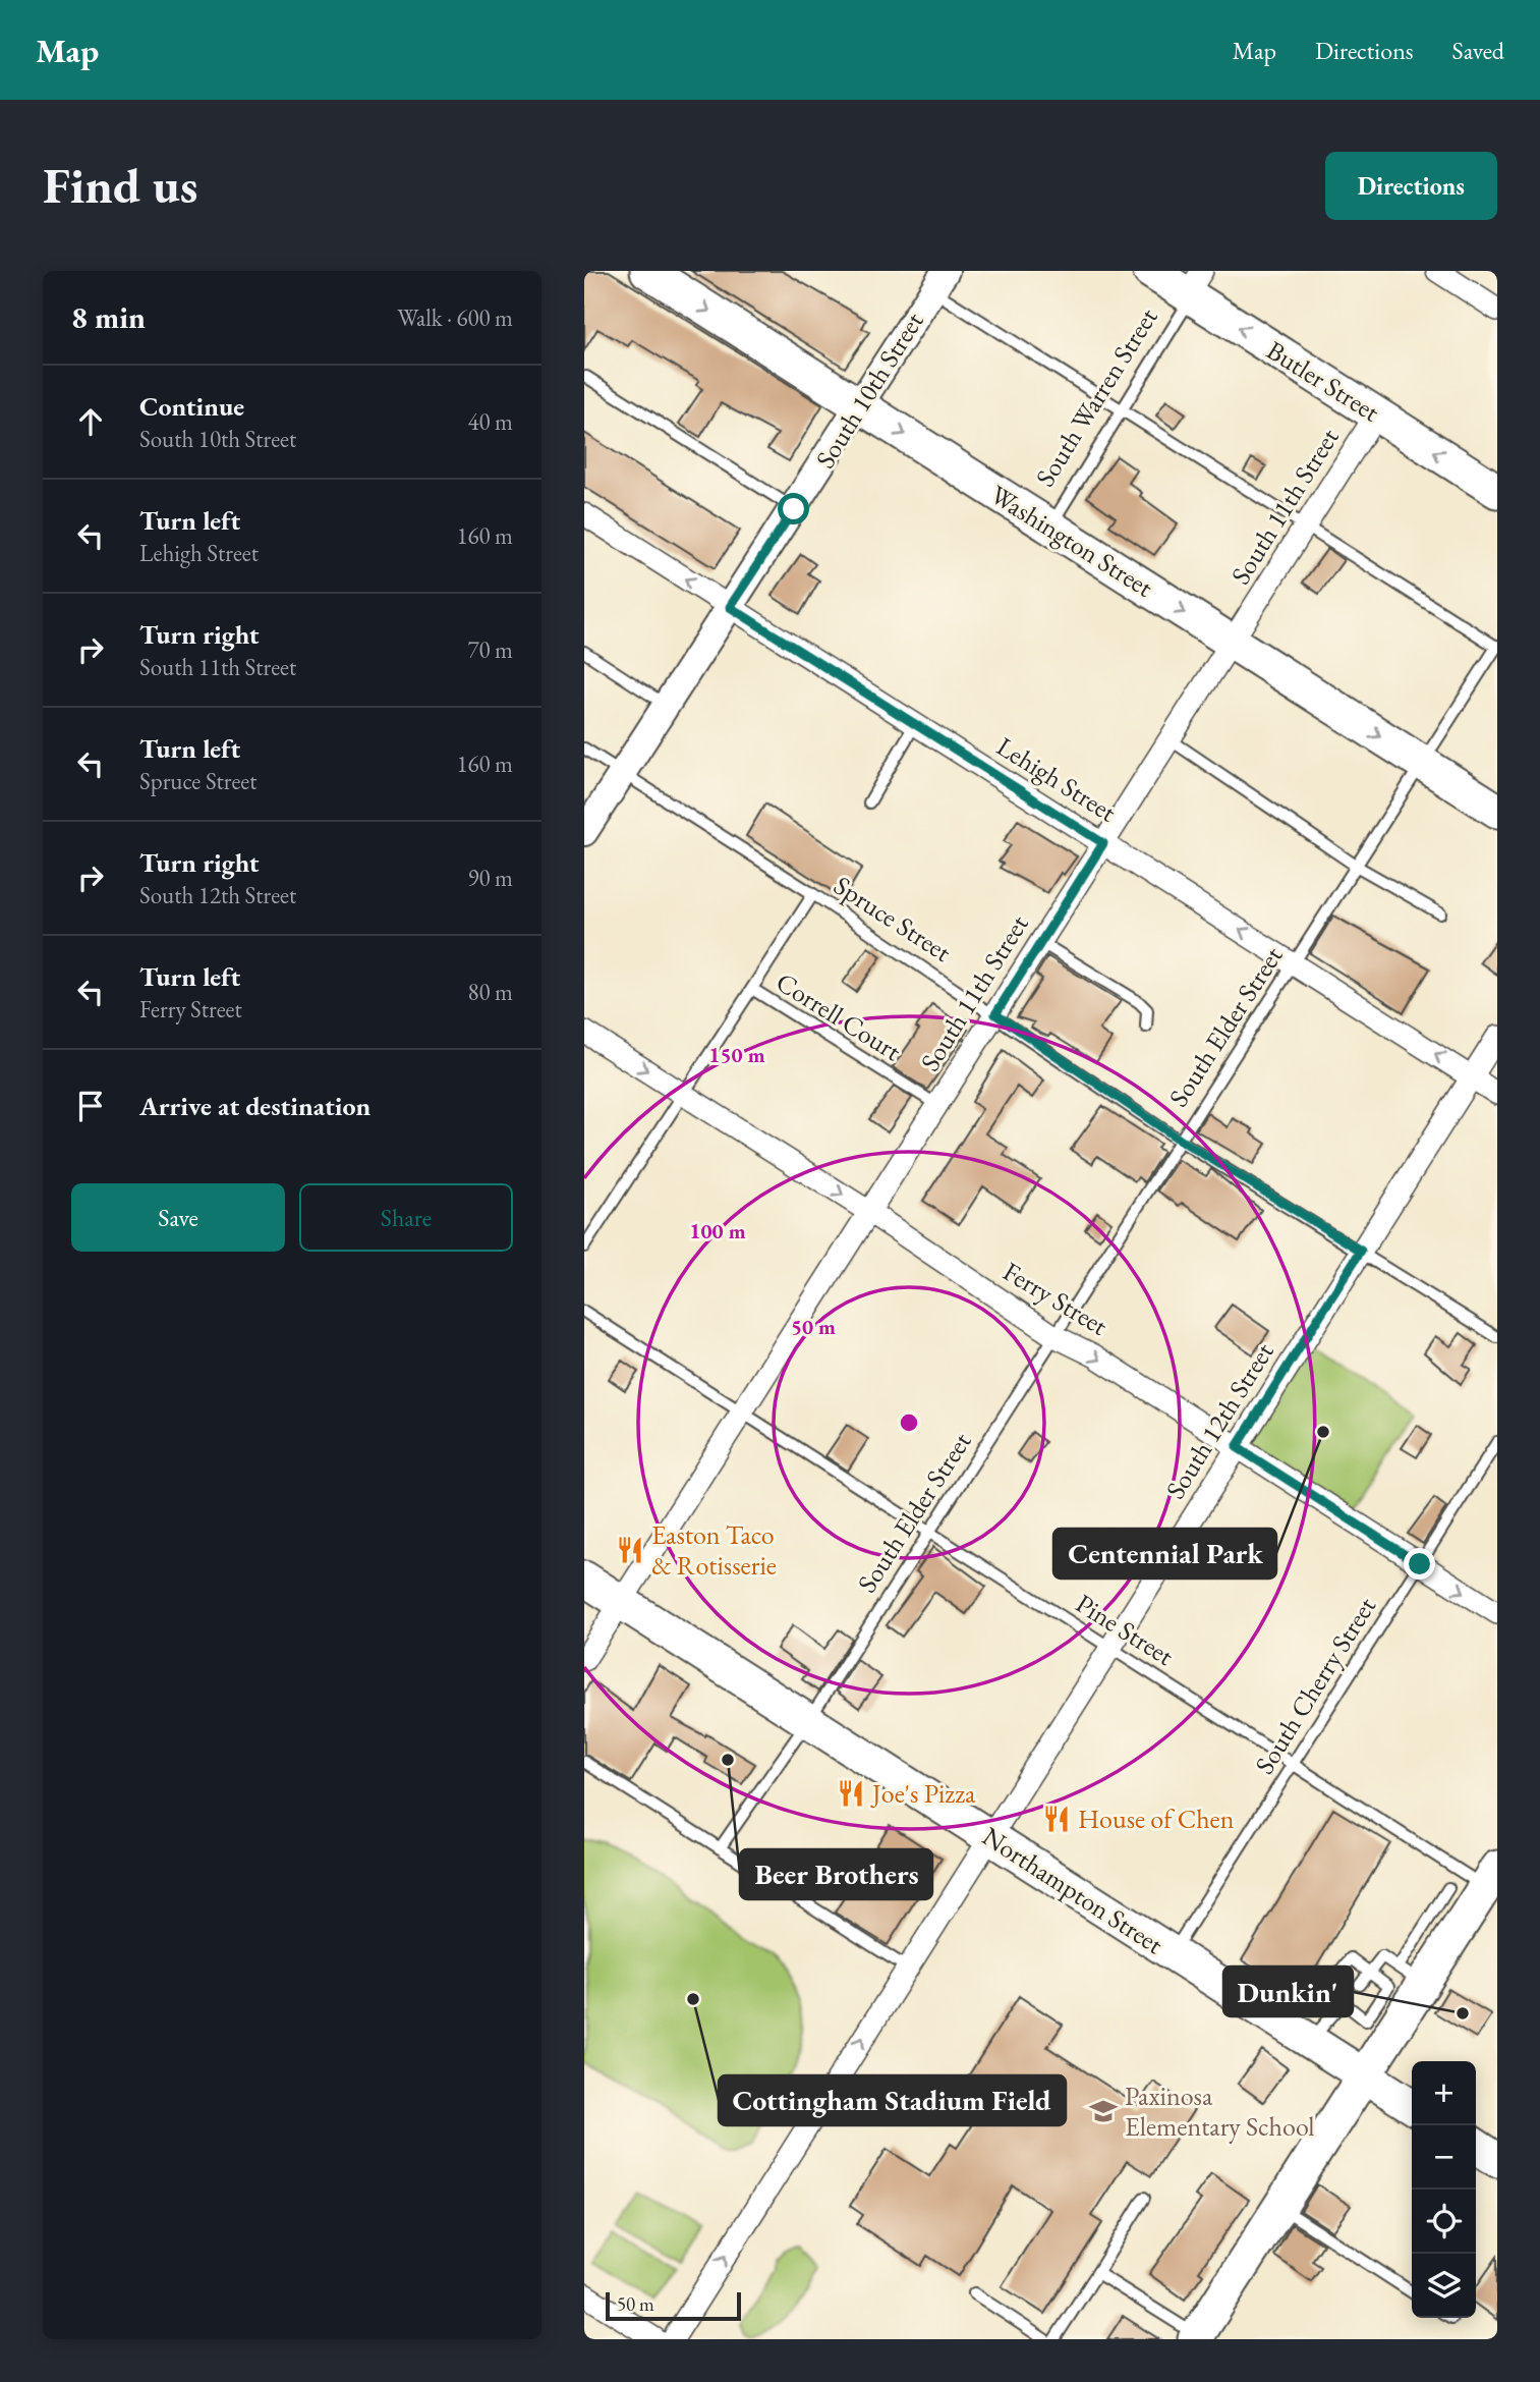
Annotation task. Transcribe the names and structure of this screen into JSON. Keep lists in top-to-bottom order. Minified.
{"streets":{"main road":["Butler Street","Washington Street","Northampton Street"],"street":["South 10th Street","South 11th Street","Lehigh Street","Ferry Street","South 12th Street"],"lane":["South Warren Street","Spruce Street","Correll Court","South Elder Street","Pine Street","South Cherry Street"]},"crossings":[["Butler Street","South Warren Street"],["Butler Street","South 11th Street"],["South 10th Street","Washington Street"],["South 10th Street","Lehigh Street"],["South 10th Street","Spruce Street"],["South Warren Street","Washington Street"],["South 11th Street","Washington Street"],["South 11th Street","Lehigh Street"],["South 11th Street","Spruce Street"],["South 11th Street","Correll Court"],["South 11th Street","Ferry Street"],["South 11th Street","Pine Street"],["South 11th Street","Northampton Street"],["Washington Street","South Elder Street"],["Lehigh Street","South Elder Street"],["Lehigh Street","South 12th Street"],["Spruce Street","South Elder Street"],["Spruce Street","South 12th Street"],["South Elder Street","Ferry Street"],["South Elder Street","Pine Street"],["South Elder Street","Northampton Street"],["Ferry Street","South 12th Street"],["Ferry Street","South Cherry Street"],["South 12th Street","Pine Street"],["South 12th Street","Northampton Street"],["Pine Street","South Cherry Street"],["South Cherry Street","Northampton Street"]],"one_way":["Butler Street","Washington Street","Lehigh Street","Ferry Street"],"places":{"other":["Centennial Park","Beer Brothers","Cottingham Stadium Field","Dunkin'"],"restaurant":["Easton Taco & Rotisserie","Joe's Pizza","House of Chen"],"school or university":["Paxinosa Elementary School"]},"scale_bar":"50 m","page":{"header":"Map","nav":["Map","Directions","Saved"],"buttons":["Directions",["Save","Share"]],"title":"Find us","heading":["8 min","Walk · 600 m"],"list":[["Continue","South 10th Street","40 m"],["Turn left","Lehigh Street","160 m"],["Turn right","South 11th Street","70 m"],["Turn left","Spruce Street","160 m"],["Turn right","South 12th Street","90 m"],["Turn left","Ferry Street","80 m"],"Arrive at destination"],"map_buttons":["+","−"],"scale":"50 m"},"rings":["150 m","100 m","50 m"]}
